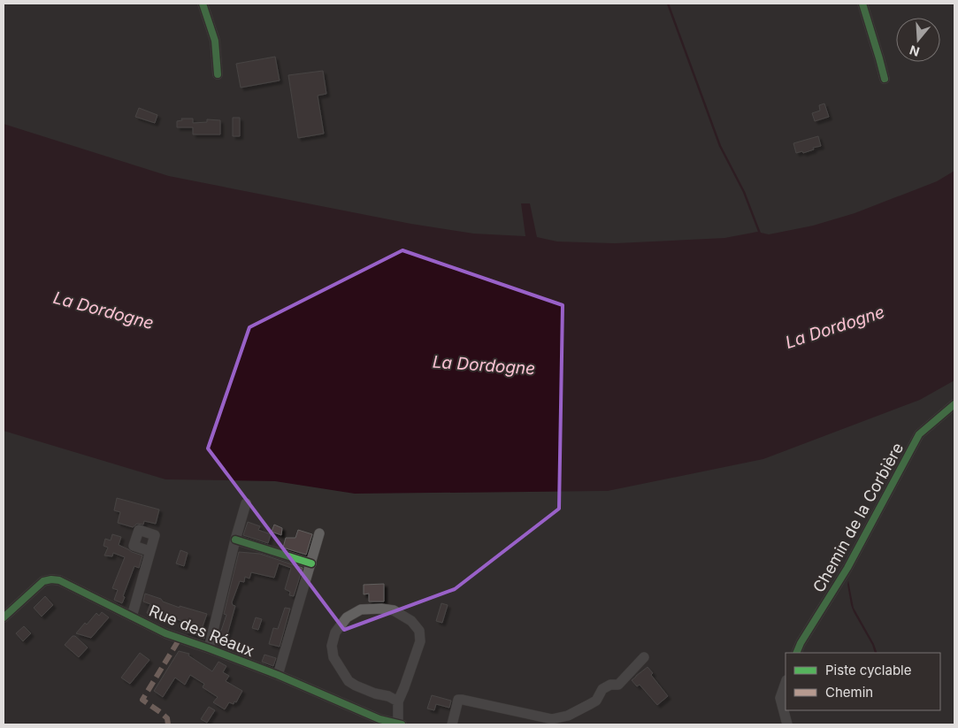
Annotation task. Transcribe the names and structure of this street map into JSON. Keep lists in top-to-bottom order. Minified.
{"streets":{"street":["Chemin de la Corbière","Rue des Réaux"]},"water":["La Dordogne"],"legend":["Piste cyclable","Chemin"],"north":"bottom"}
